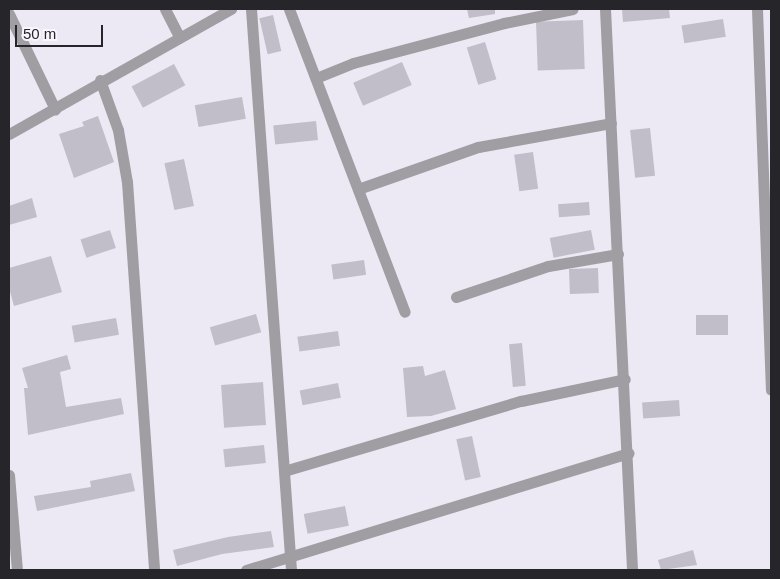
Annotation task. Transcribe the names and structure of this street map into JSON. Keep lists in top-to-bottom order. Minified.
{"scale_bar":"50 m"}
